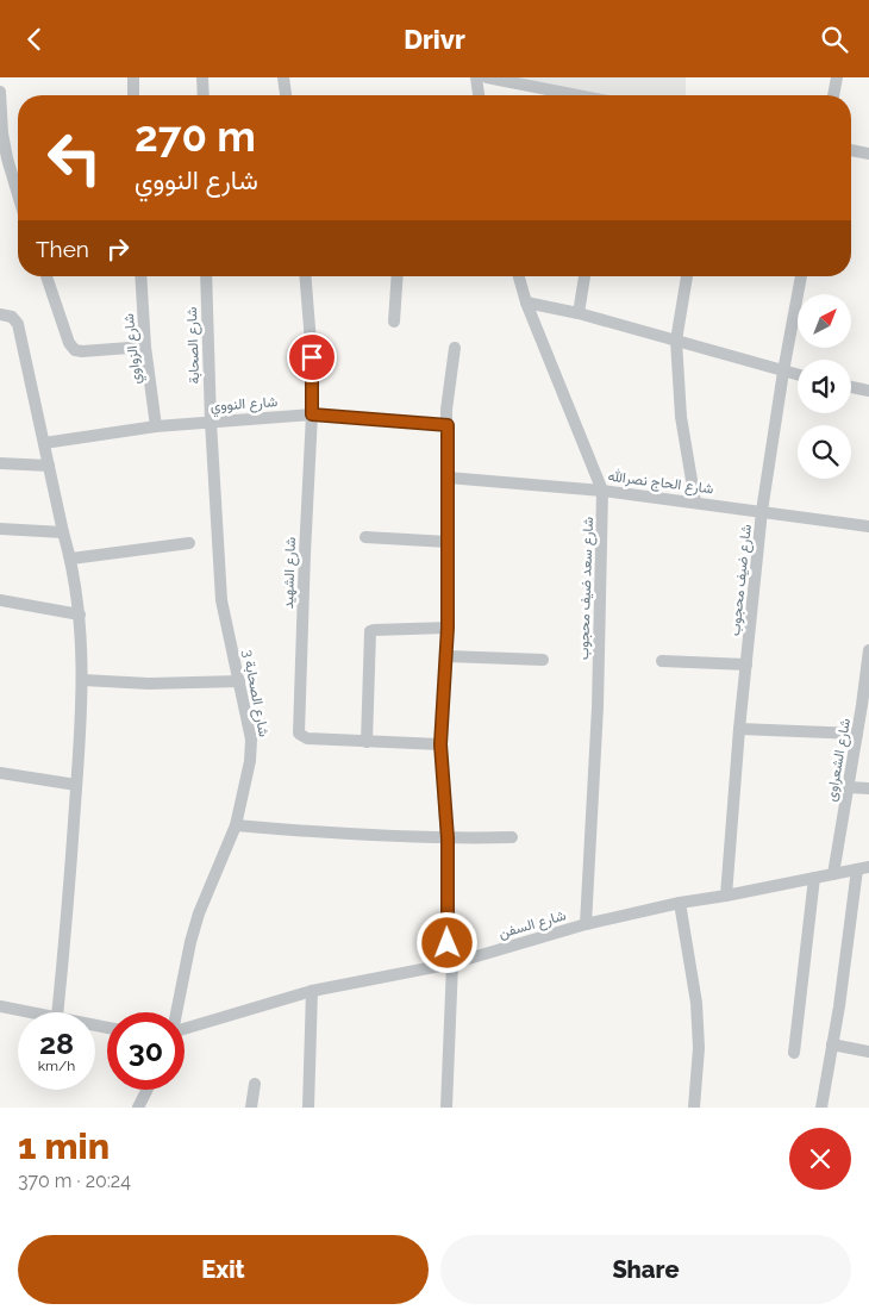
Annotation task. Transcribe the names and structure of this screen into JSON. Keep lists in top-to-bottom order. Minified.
{"streets":{"street":["شارع الصحابة","شارع الزواوي","شارع النووي","شارع الحاج نصرالله","شارع الشهيد","شارع ضيف محجوب","شارع سعد ضيف محجوب","شارع الصحابة 3","شارع الشعراوى","شارع السفن"]},"crossings":[["شارع الصحابة","شارع النووي"],["شارع الصحابة","شارع الصحابة 3"],["شارع الزواوي","شارع النووي"],["شارع النووي","شارع الشهيد"],["شارع النووي","شارع الصحابة 3"],["شارع الحاج نصرالله","شارع ضيف محجوب"],["شارع الحاج نصرالله","شارع سعد ضيف محجوب"],["شارع ضيف محجوب","شارع السفن"],["شارع سعد ضيف محجوب","شارع السفن"],["شارع الشعراوى","شارع السفن"]],"north":"top right","page":{"header":"Drivr","turn":["270 m","شارع النووي"],"then":"Then","speed":"28 km/h","limit":"30","heading":["1 min","370 m · 20:24"],"buttons":["Exit","Share"]}}
